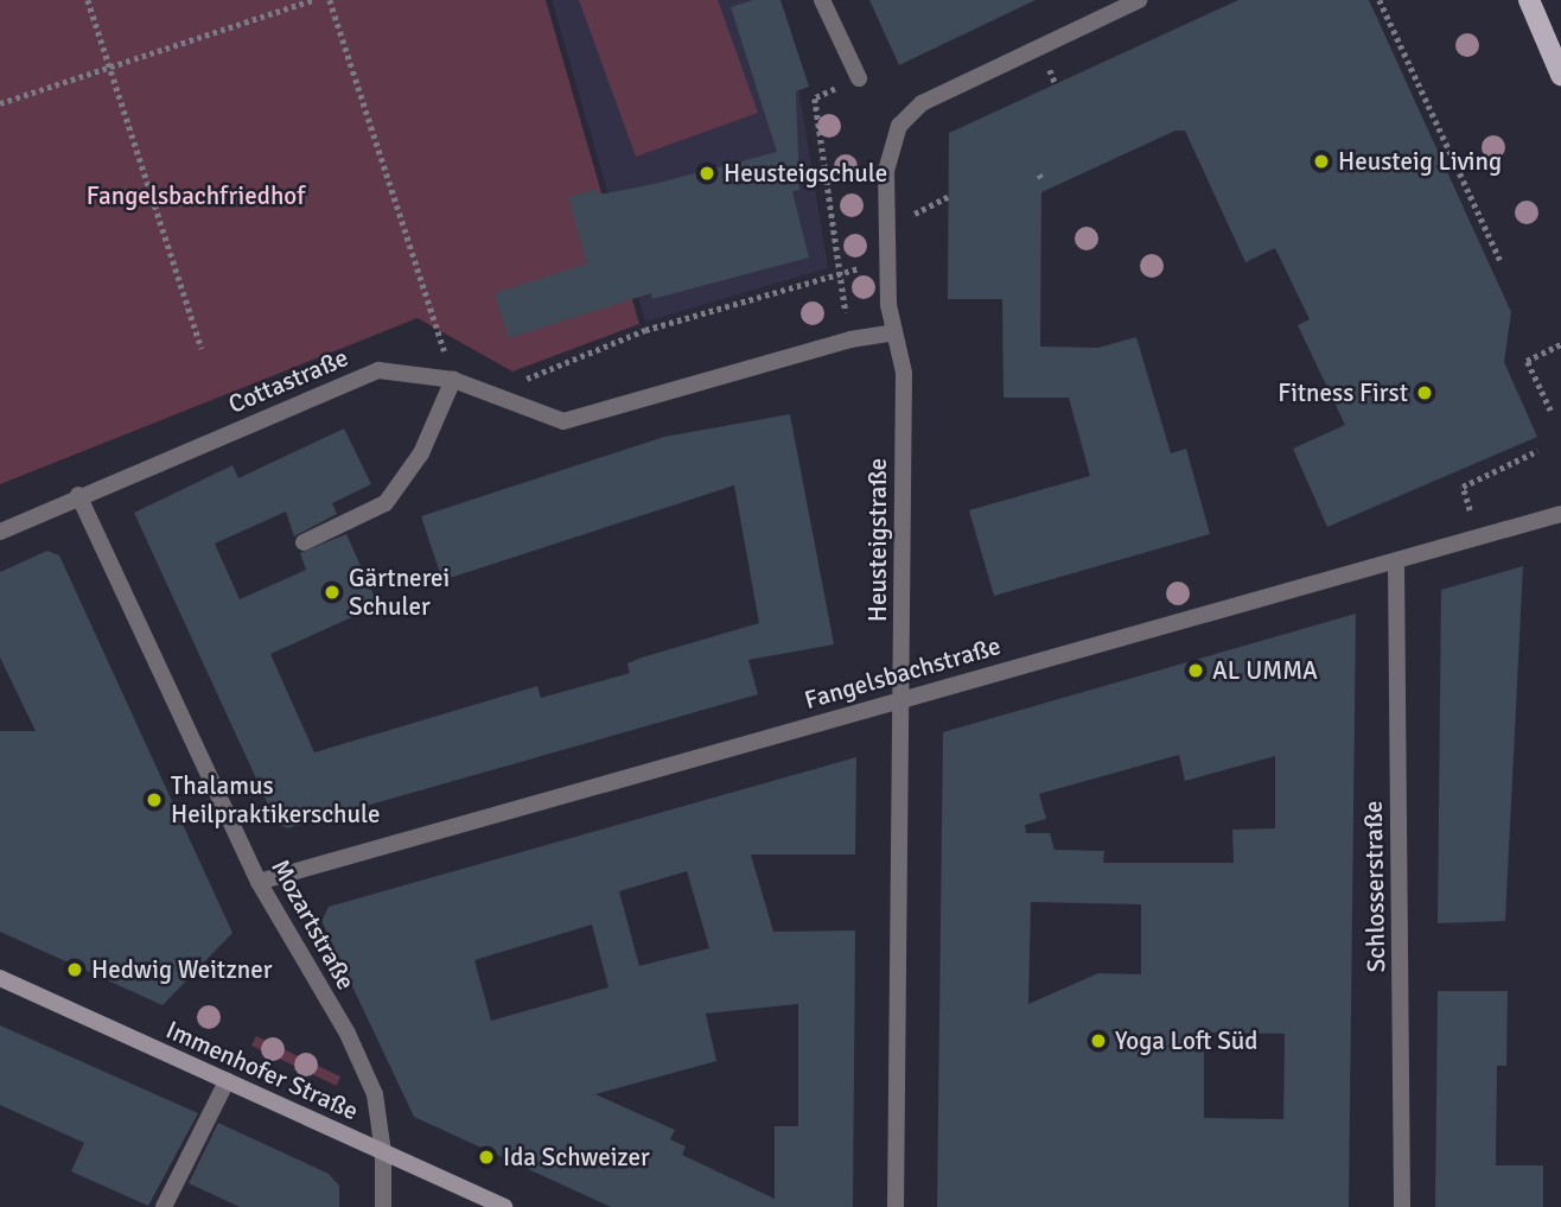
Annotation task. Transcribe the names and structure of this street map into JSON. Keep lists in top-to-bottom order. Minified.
{"streets":{"main road":["Immenhofer Straße"],"street":["Cottastraße","Heusteigstraße","Fangelsbachstraße","Schlosserstraße","Mozartstraße"]},"crossings":[["Cottastraße","Heusteigstraße"],["Cottastraße","Mozartstraße"],["Heusteigstraße","Fangelsbachstraße"],["Fangelsbachstraße","Schlosserstraße"],["Fangelsbachstraße","Mozartstraße"],["Mozartstraße","Immenhofer Straße"]],"parks":["Fangelsbachfriedhof"],"places":["Heusteig Living","Heusteigschule","Fitness First","Gärtnerei Schuler","AL UMMA","Thalamus Heilpraktikerschule","Hedwig Weitzner","Yoga Loft Süd","Ida Schweizer"]}
